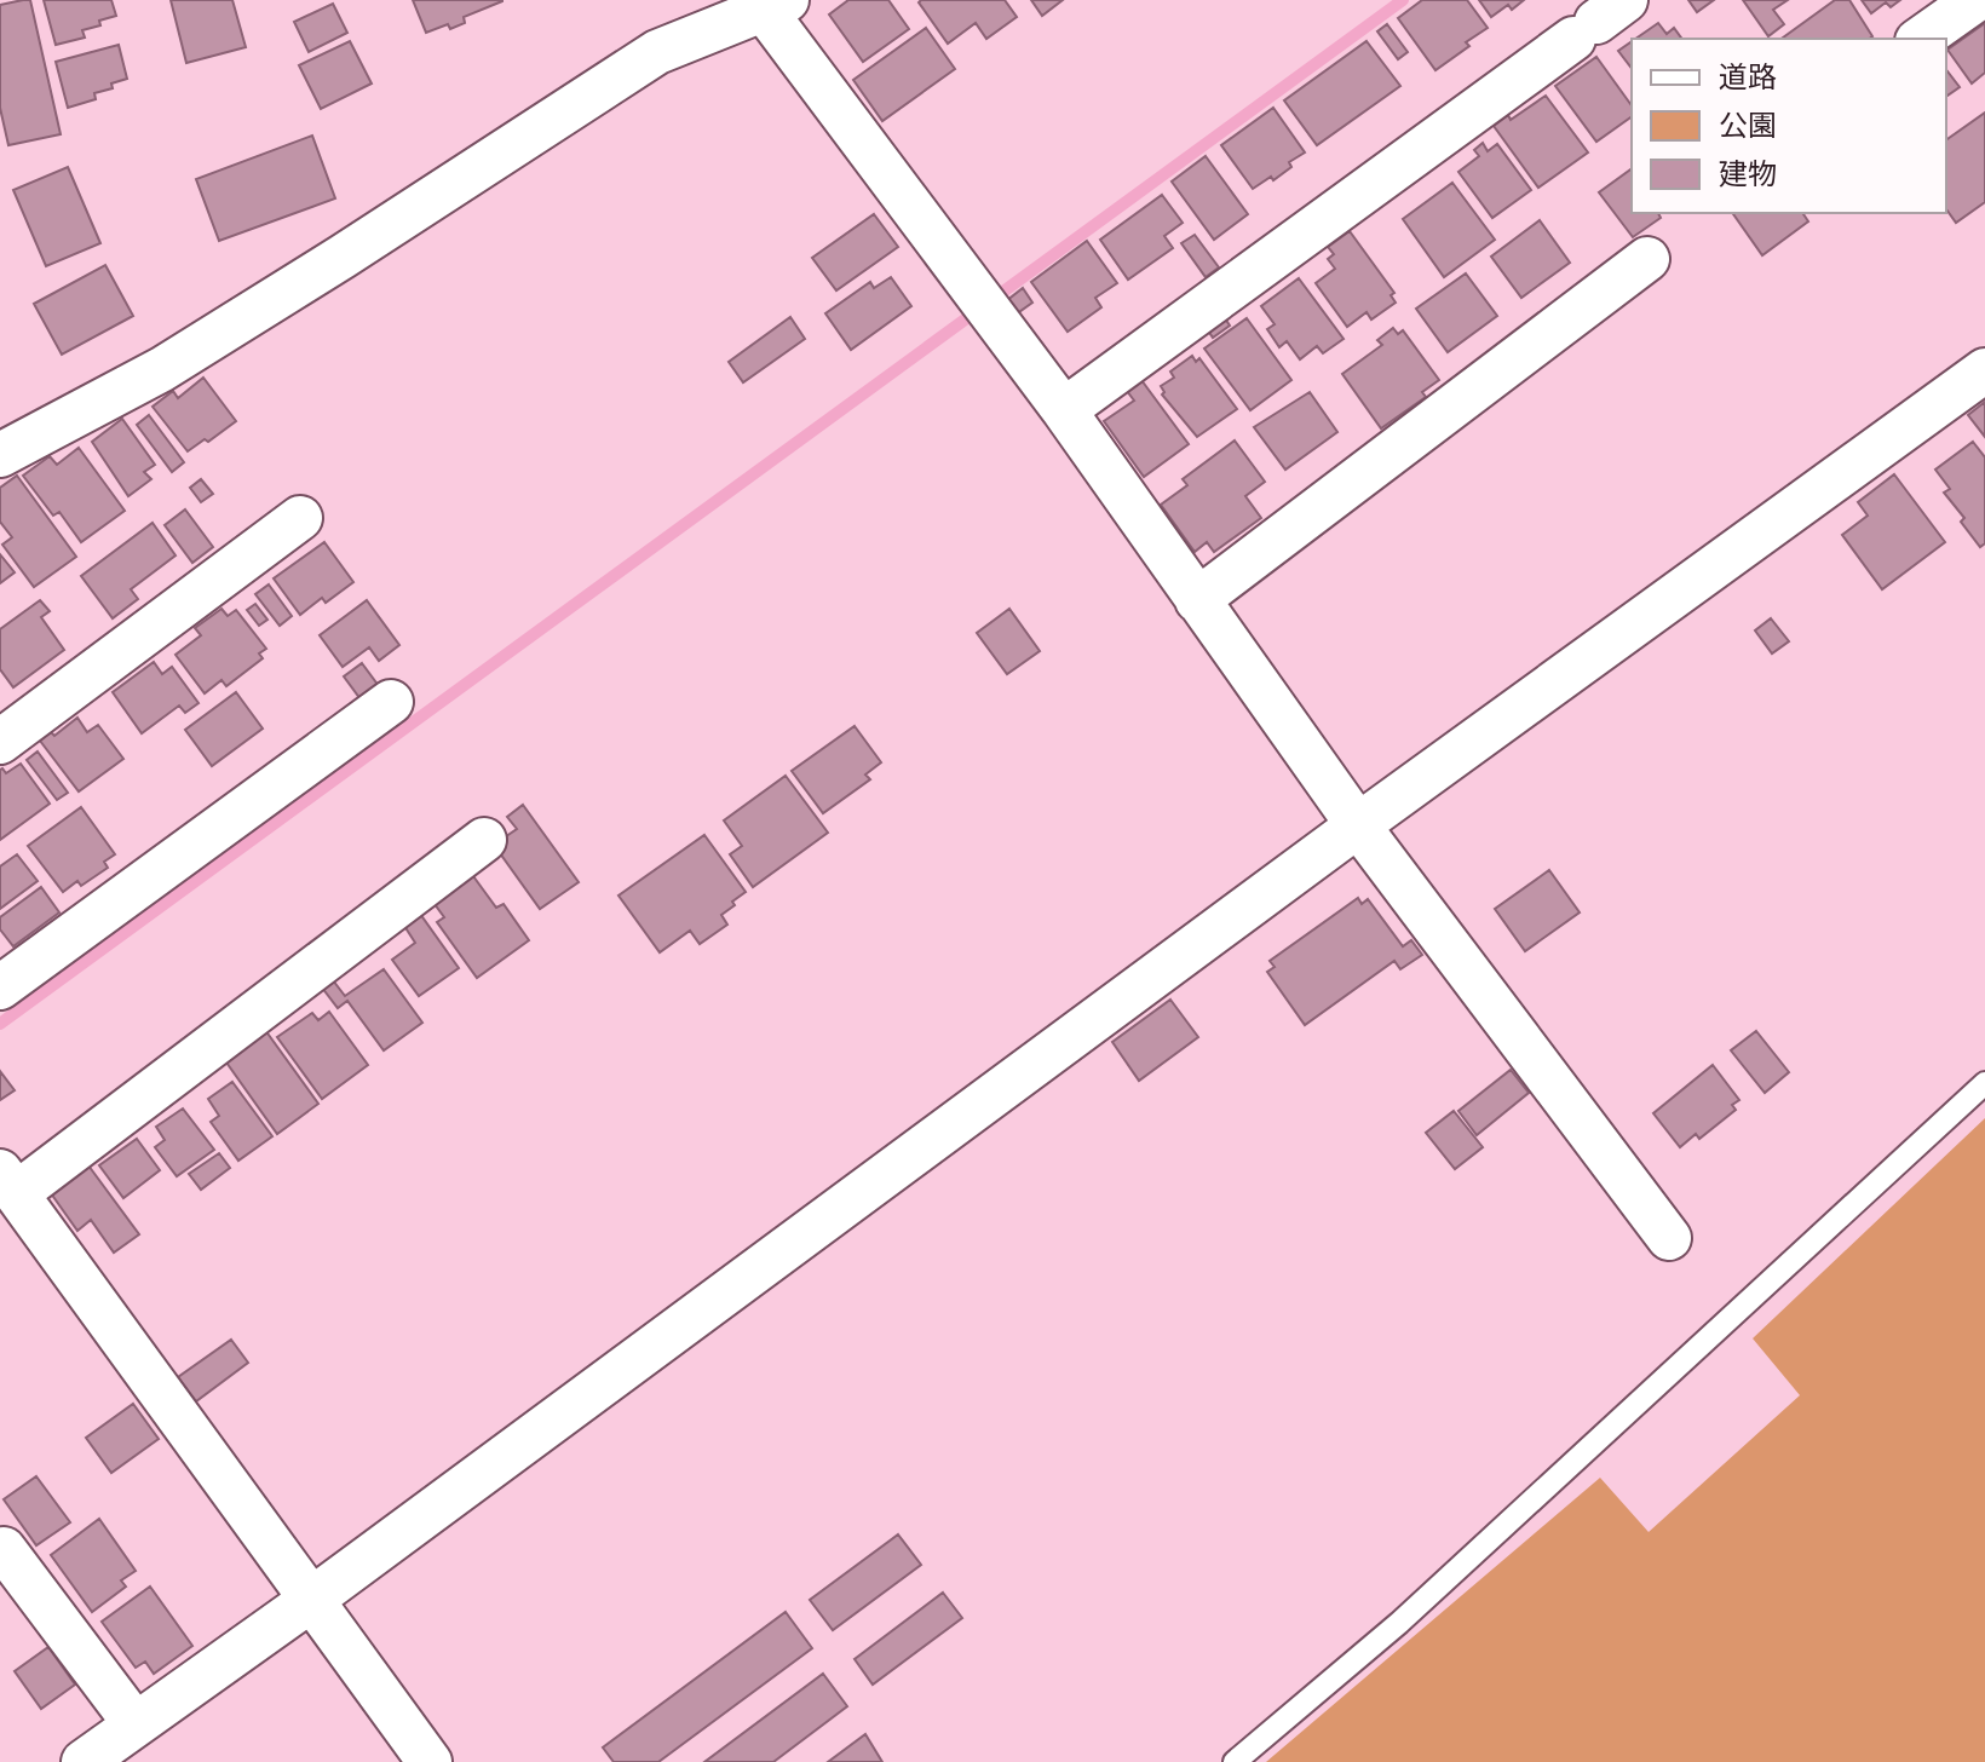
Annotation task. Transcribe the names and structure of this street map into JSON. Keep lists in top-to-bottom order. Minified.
{"legend":["道路","公園","建物"]}
